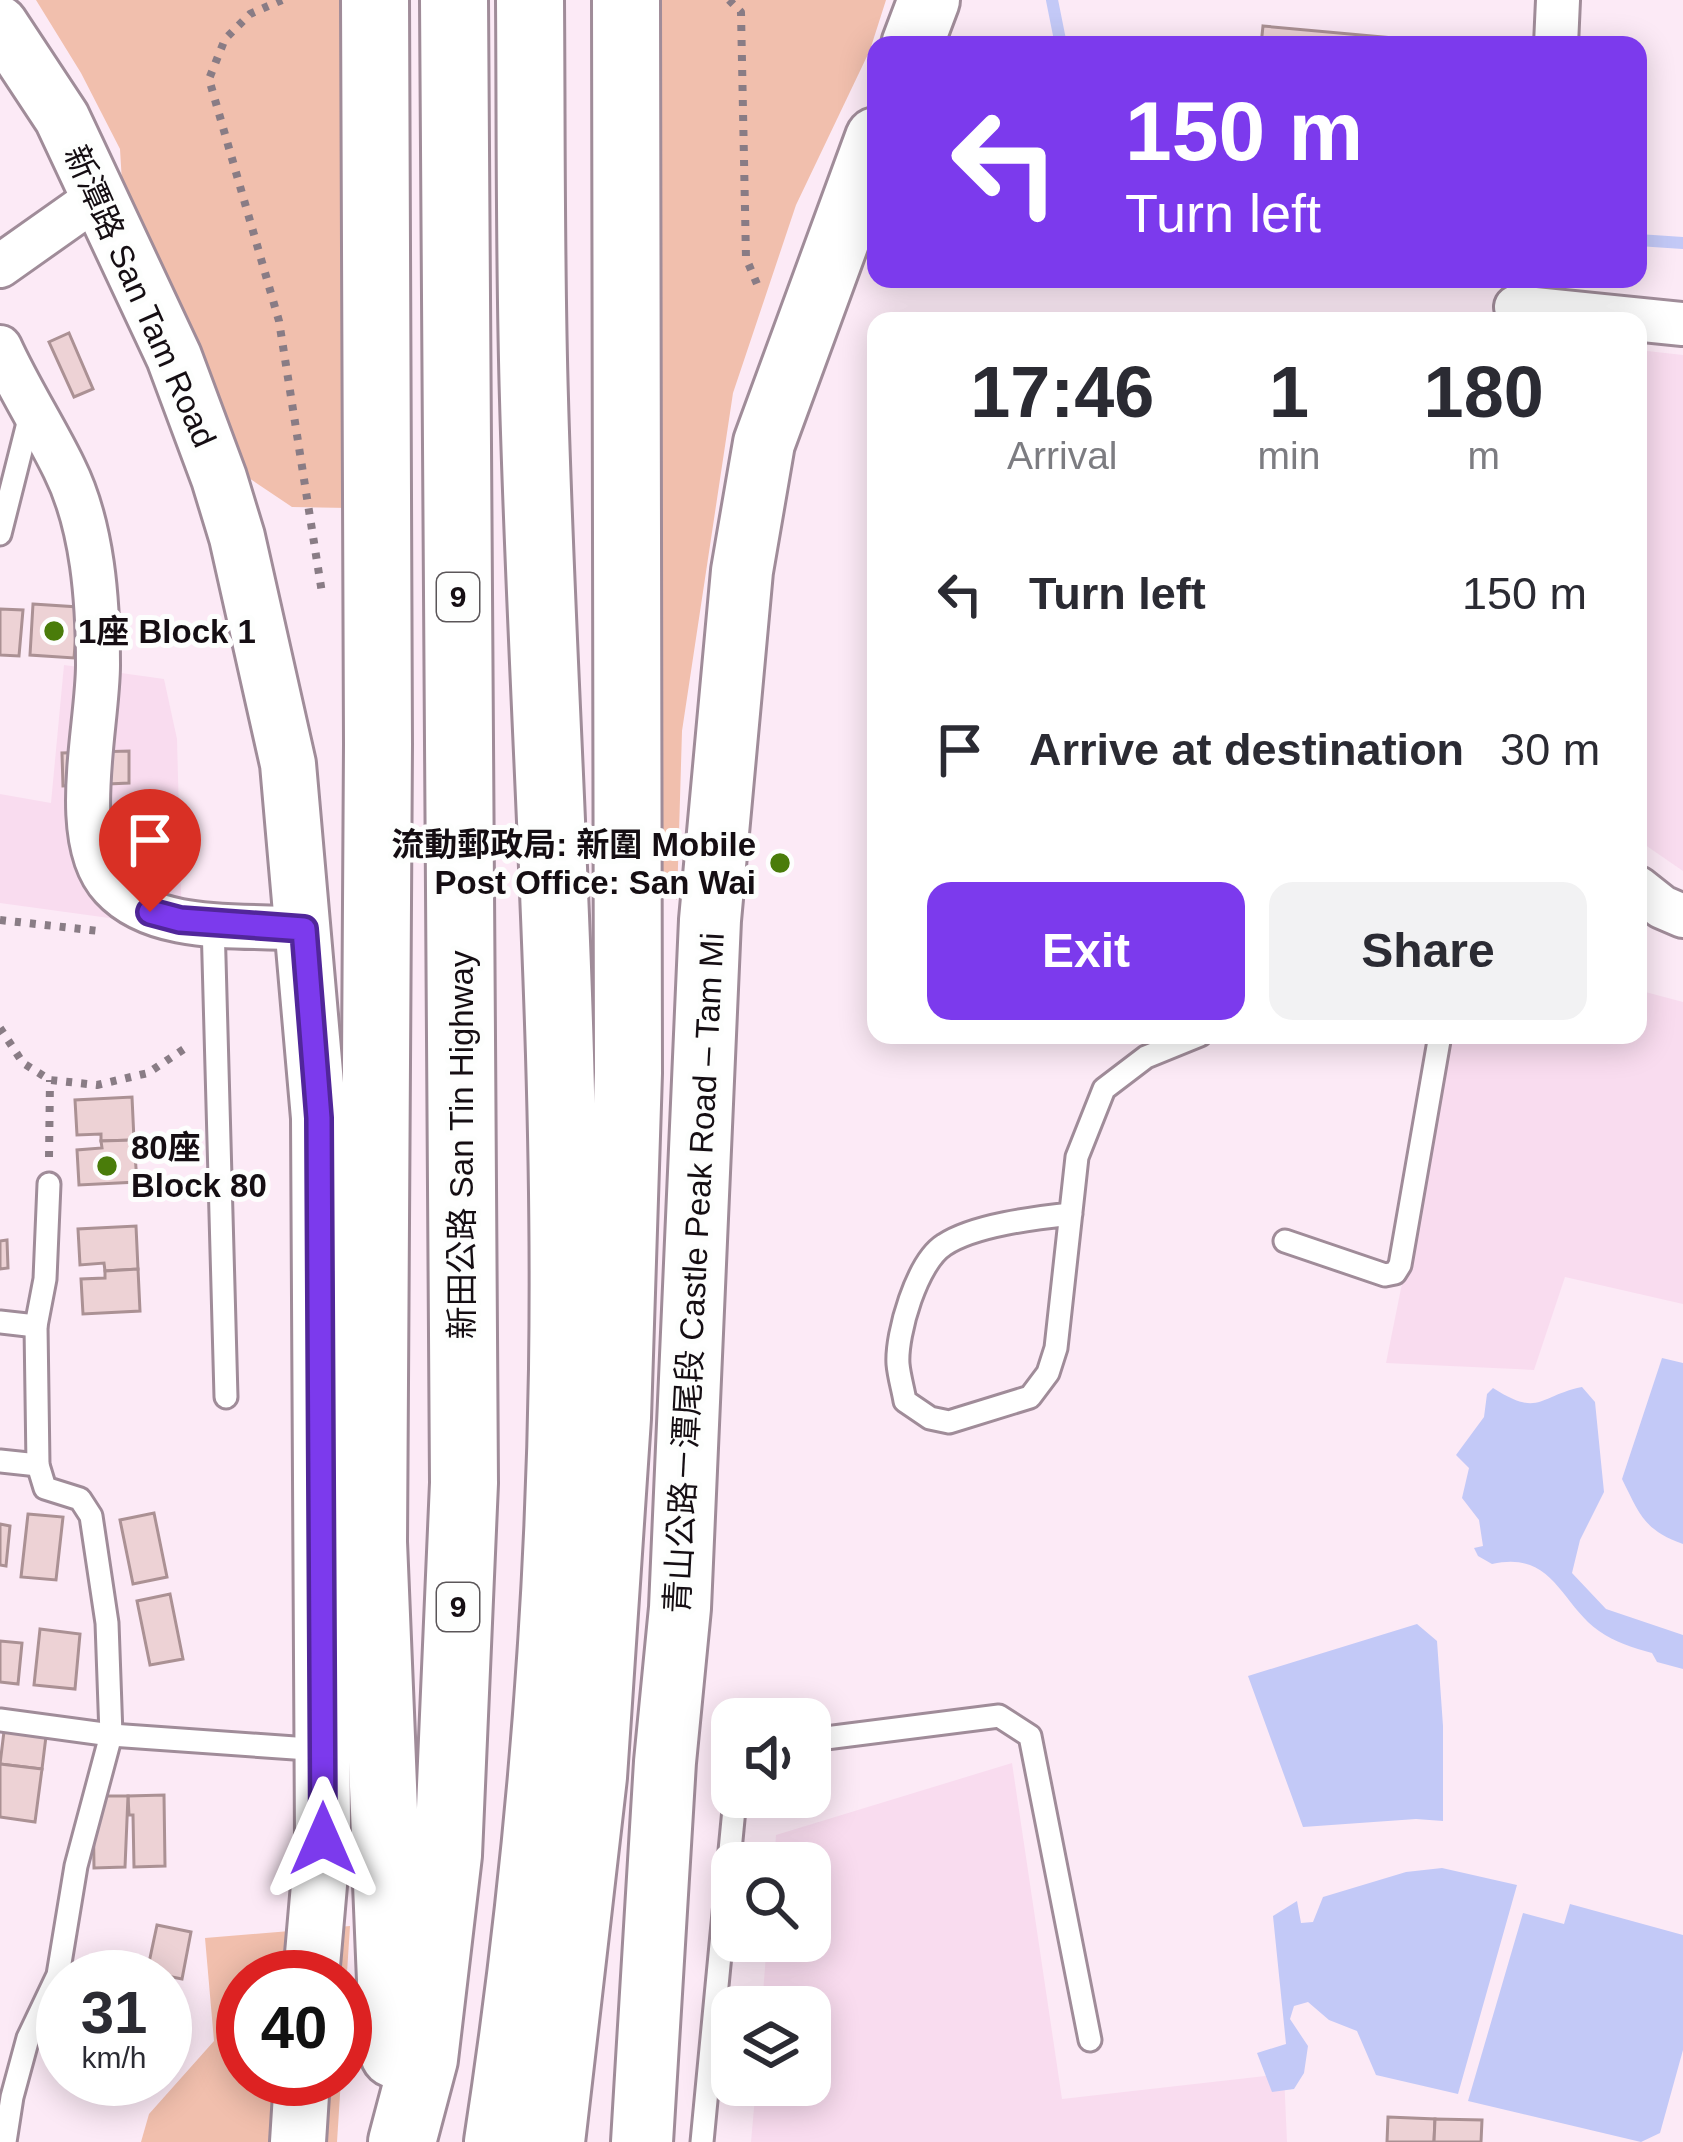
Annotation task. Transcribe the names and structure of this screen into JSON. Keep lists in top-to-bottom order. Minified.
{"streets":{"highway":["9","新田公路 San Tin Highway"],"main road":["青山公路－潭尾段 Castle Peak Road – Tam Mi"],"street":["新潭路 San Tam Road"]},"places":["1座 Block 1","流動郵政局: 新圍 Mobile Post Office: San Wai","80座 Block 80"],"page":{"turn":["150 m","Turn left"],"eta":["17:46","Arrival","1","min","180","m"],"list":[{"name":"Turn left","value":"150 m"},{"name":"Arrive at destination","value":"30 m"}],"buttons":["Exit","Share"],"speed":"31 km/h","limit":"40"}}
